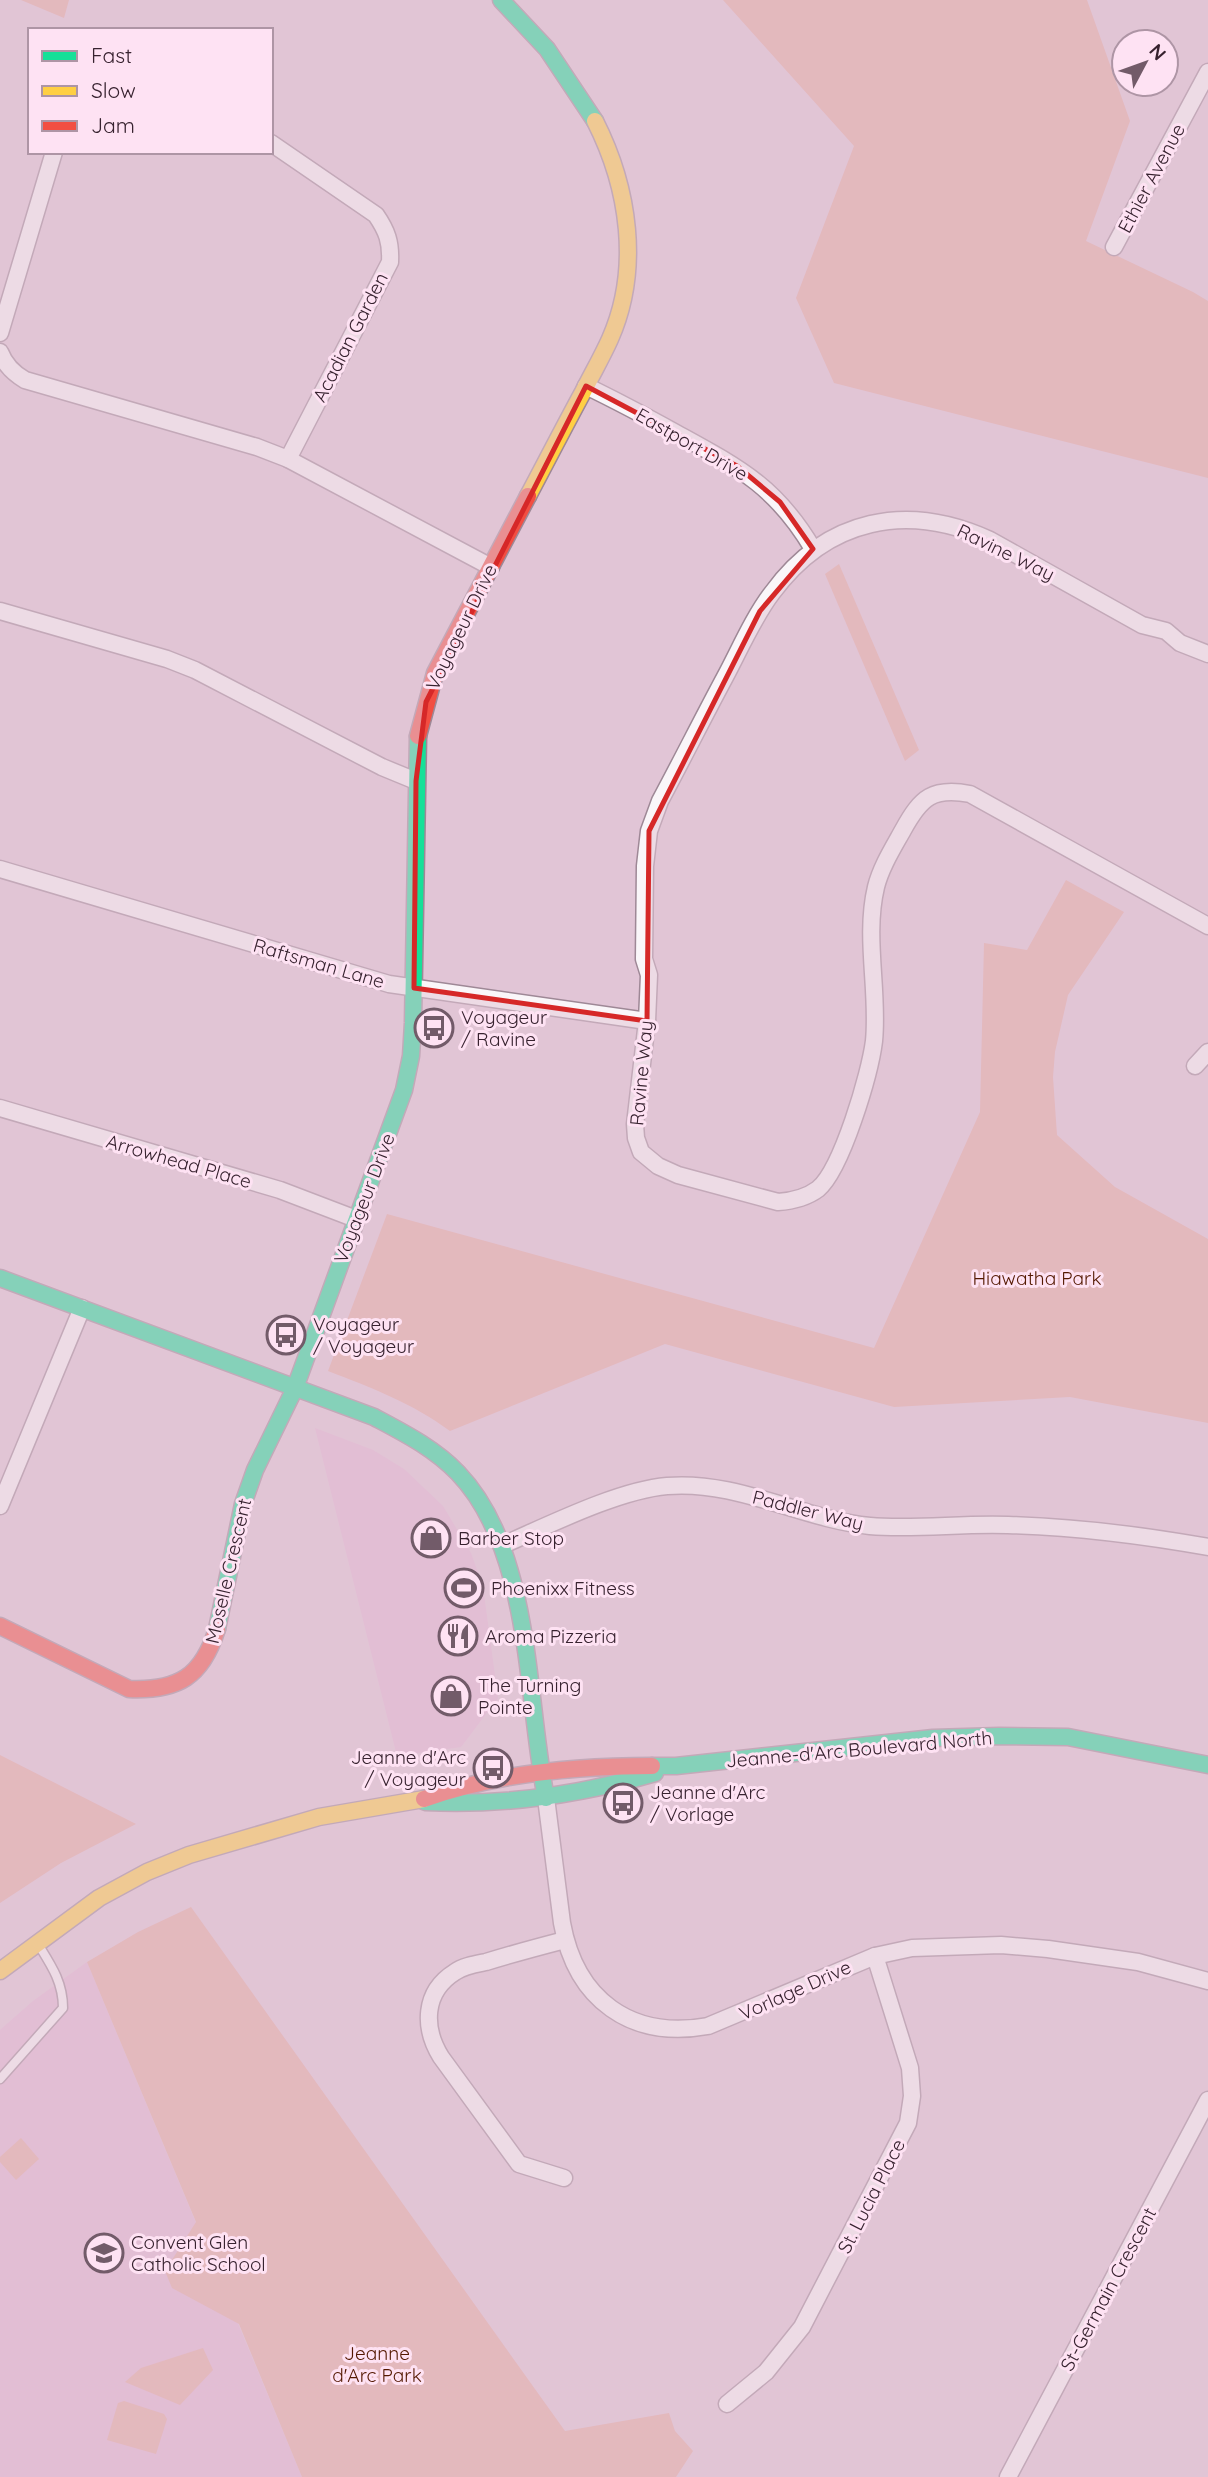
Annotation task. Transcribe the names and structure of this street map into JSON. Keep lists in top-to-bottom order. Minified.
{"streets":{"street":["Ethier Avenue","Acadian Garden","Eastport Drive","Ravine Way","Voyageur Drive","Raftsman Lane","Arrowhead Place","Paddler Way","Moselle Crescent","Jeanne-d'Arc Boulevard North","Vorlage Drive","St. Lucia Place","St-Germain Crescent"]},"crossings":[["Eastport Drive","Ravine Way"],["Eastport Drive","Voyageur Drive"],["Ravine Way","Raftsman Lane"],["Voyageur Drive","Raftsman Lane"],["Voyageur Drive","Arrowhead Place"],["Voyageur Drive","Moselle Crescent"],["Jeanne-d'Arc Boulevard North","Vorlage Drive"],["Vorlage Drive","St. Lucia Place"]],"parks":["Hiawatha Park","Jeanne d'Arc Park"],"places":{"bus stop":["Voyageur / Ravine","Voyageur / Voyageur","Jeanne d'Arc / Voyageur","Jeanne d'Arc / Vorlage"],"shop":["Barber Stop","The Turning Pointe"],"sports":["Phoenixx Fitness"],"restaurant":["Aroma Pizzeria"],"school or university":["Convent Glen Catholic School"]},"legend":["Fast","Slow","Jam"],"north":"top right"}
